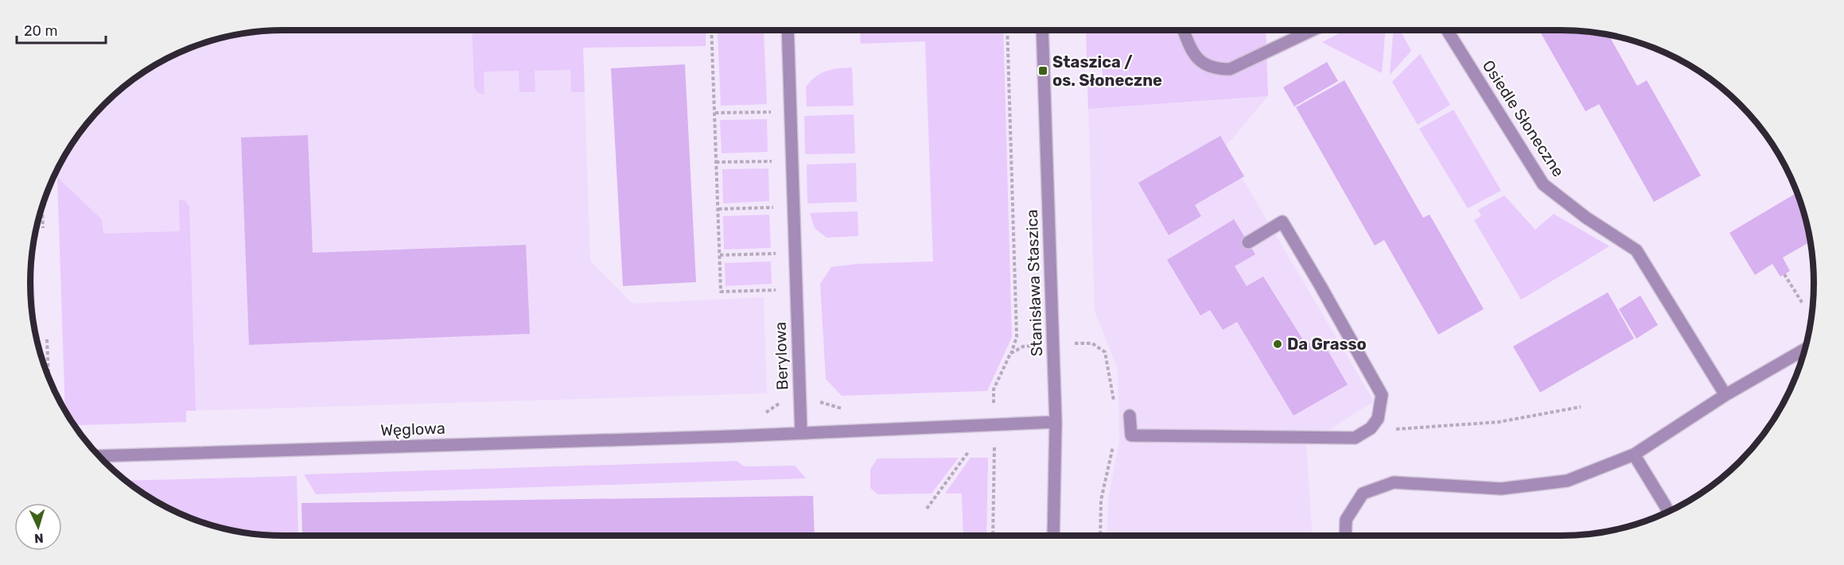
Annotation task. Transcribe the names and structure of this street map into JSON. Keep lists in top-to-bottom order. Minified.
{"streets":{"street":["Osiedle Słoneczne","Stanisława Staszica","Berylowa","Węglowa"]},"crossings":[["Berylowa","Węglowa"]],"places":{"transit":["Staszica / os. Słoneczne"],"other":["Da Grasso"]},"scale_bar":"20 m","north":"bottom"}
